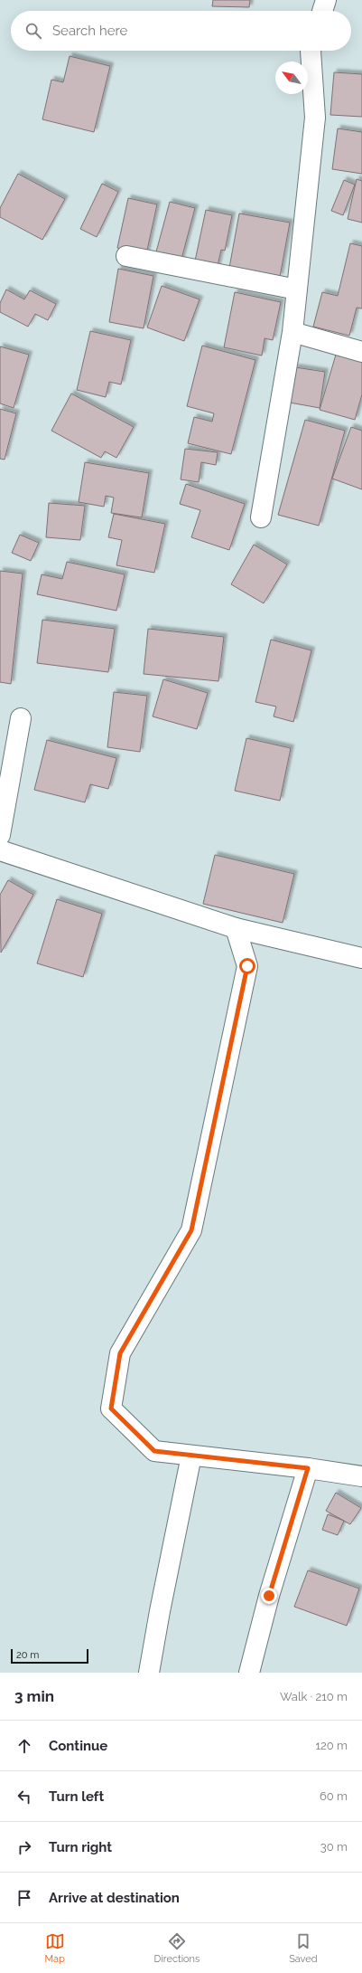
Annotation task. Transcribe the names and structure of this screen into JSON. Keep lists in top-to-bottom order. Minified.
{"scale_bar":"20 m","north":"top left","page":{"search":"Search here","scale":"20 m","heading":["3 min","Walk · 210 m"],"list":[["Continue","120 m"],["Turn left","60 m"],["Turn right","30 m"],"Arrive at destination"],"nav":["Map","Directions","Saved"]}}
